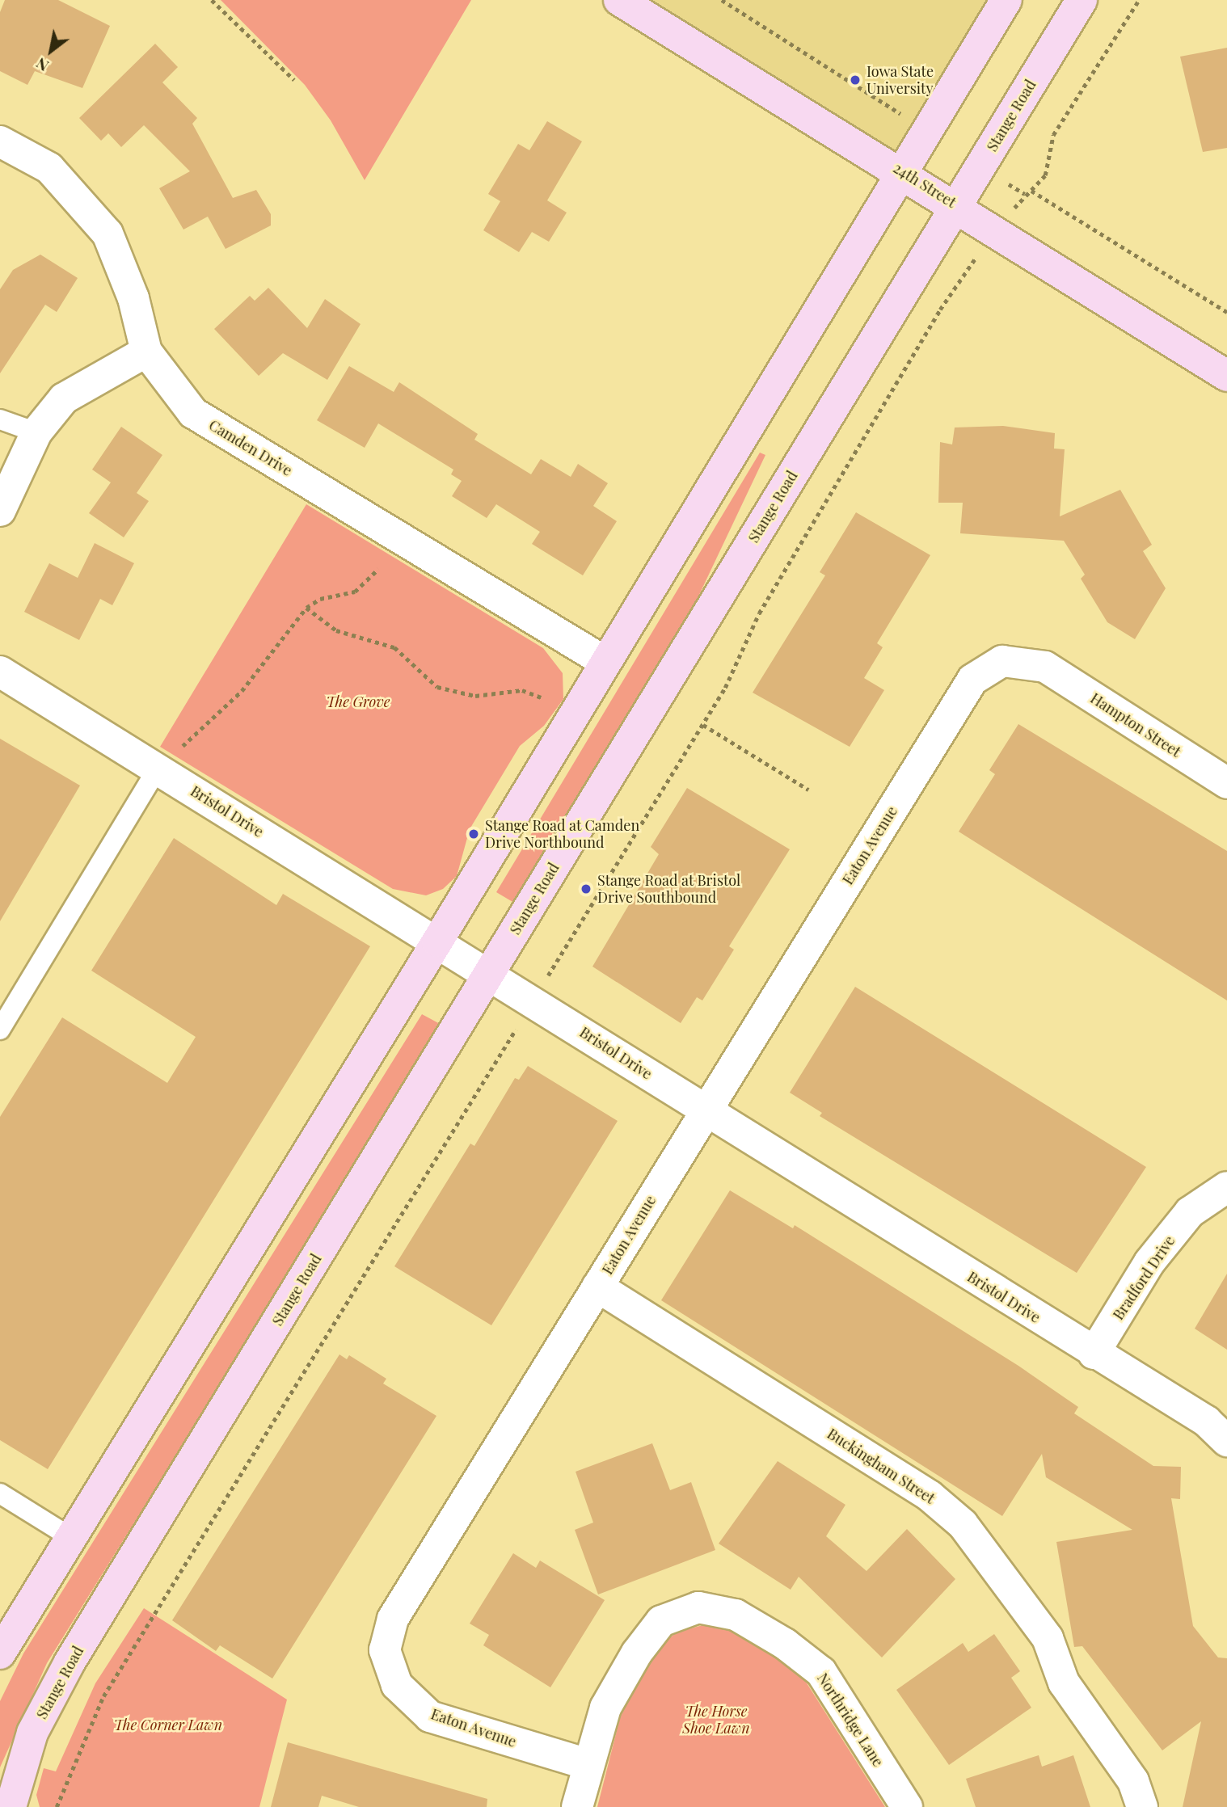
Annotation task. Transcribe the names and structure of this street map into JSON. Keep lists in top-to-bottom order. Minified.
{"streets":{"main road":["Stange Road","24th Street"],"street":["Camden Drive","Hampton Street","Bristol Drive","Eaton Avenue","Bradford Drive","Buckingham Street","Northridge Lane"]},"crossings":[["Stange Road","24th Street"],["Stange Road","Bristol Drive"],["Hampton Street","Eaton Avenue"],["Bristol Drive","Eaton Avenue"],["Bristol Drive","Bradford Drive"],["Eaton Avenue","Buckingham Street"],["Eaton Avenue","Northridge Lane"]],"parks":["The Grove","The Horse Shoe Lawn","The Corner Lawn"],"places":["Iowa State University","Stange Road at Camden Drive Northbound","Stange Road at Bristol Drive Southbound"],"north":"bottom left"}
